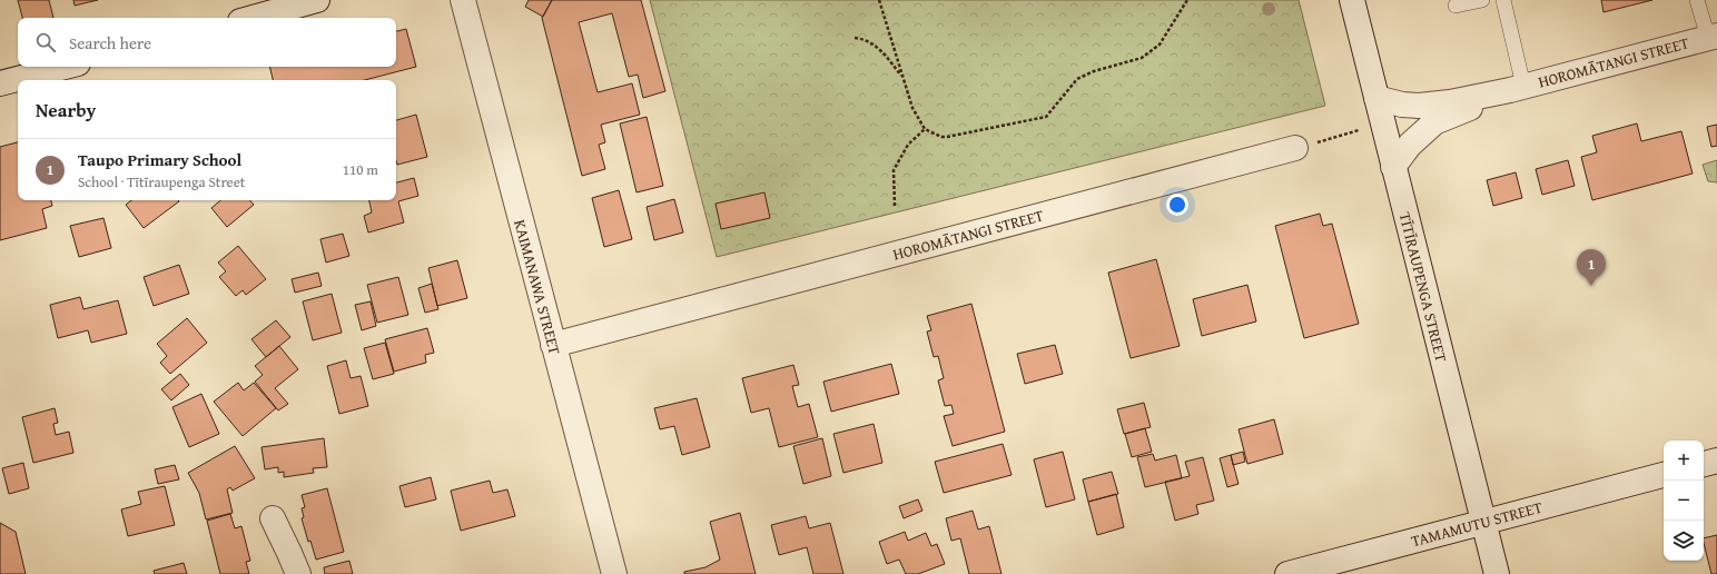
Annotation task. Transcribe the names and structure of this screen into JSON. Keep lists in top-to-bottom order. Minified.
{"streets":{"street":["HOROMĀTANGI STREET","KAIMANAWA STREET","TĪTĪRAUPENGA STREET","TAMAMUTU STREET"]},"crossings":[["HOROMĀTANGI STREET","KAIMANAWA STREET"],["HOROMĀTANGI STREET","TĪTĪRAUPENGA STREET"],["TĪTĪRAUPENGA STREET","TAMAMUTU STREET"]],"page":{"search":"Search here","heading":"Nearby","list":[{"mark":"1","name":"Taupo Primary School","note":"School · Tītīraupenga Street","value":"110 m"}],"pins":"1","map_buttons":["+","−"]}}
